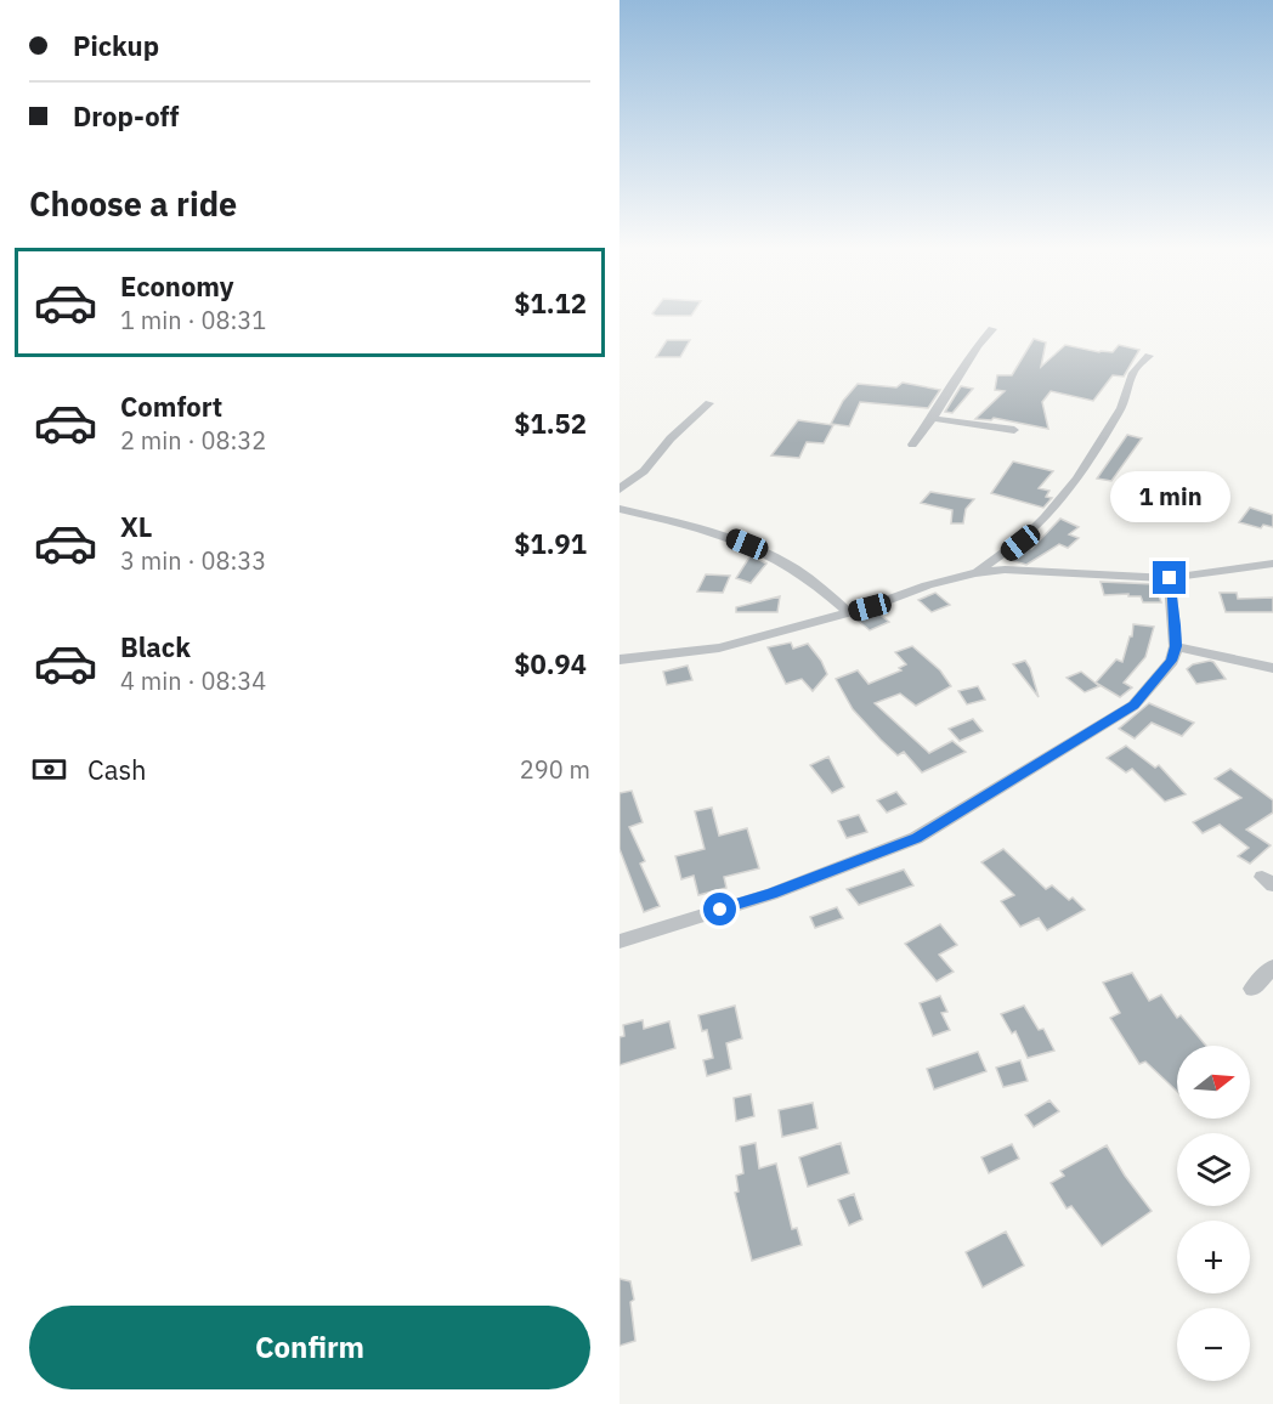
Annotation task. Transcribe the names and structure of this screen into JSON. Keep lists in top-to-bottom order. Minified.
{"north":"right","page":{"banner":["Pickup","Drop-off"],"heading":"Choose a ride","list":[{"name":"Economy","note":"1 min · 08:31","value":"$1.12"},{"name":"Comfort","note":"2 min · 08:32","value":"$1.52"},{"name":"XL","note":"3 min · 08:33","value":"$1.91"},{"name":"Black","note":"4 min · 08:34","value":"$0.94"}],"bubble":"1 min","pay":["Cash","290 m"],"map_buttons":["+","−"],"buttons":"Confirm"}}
